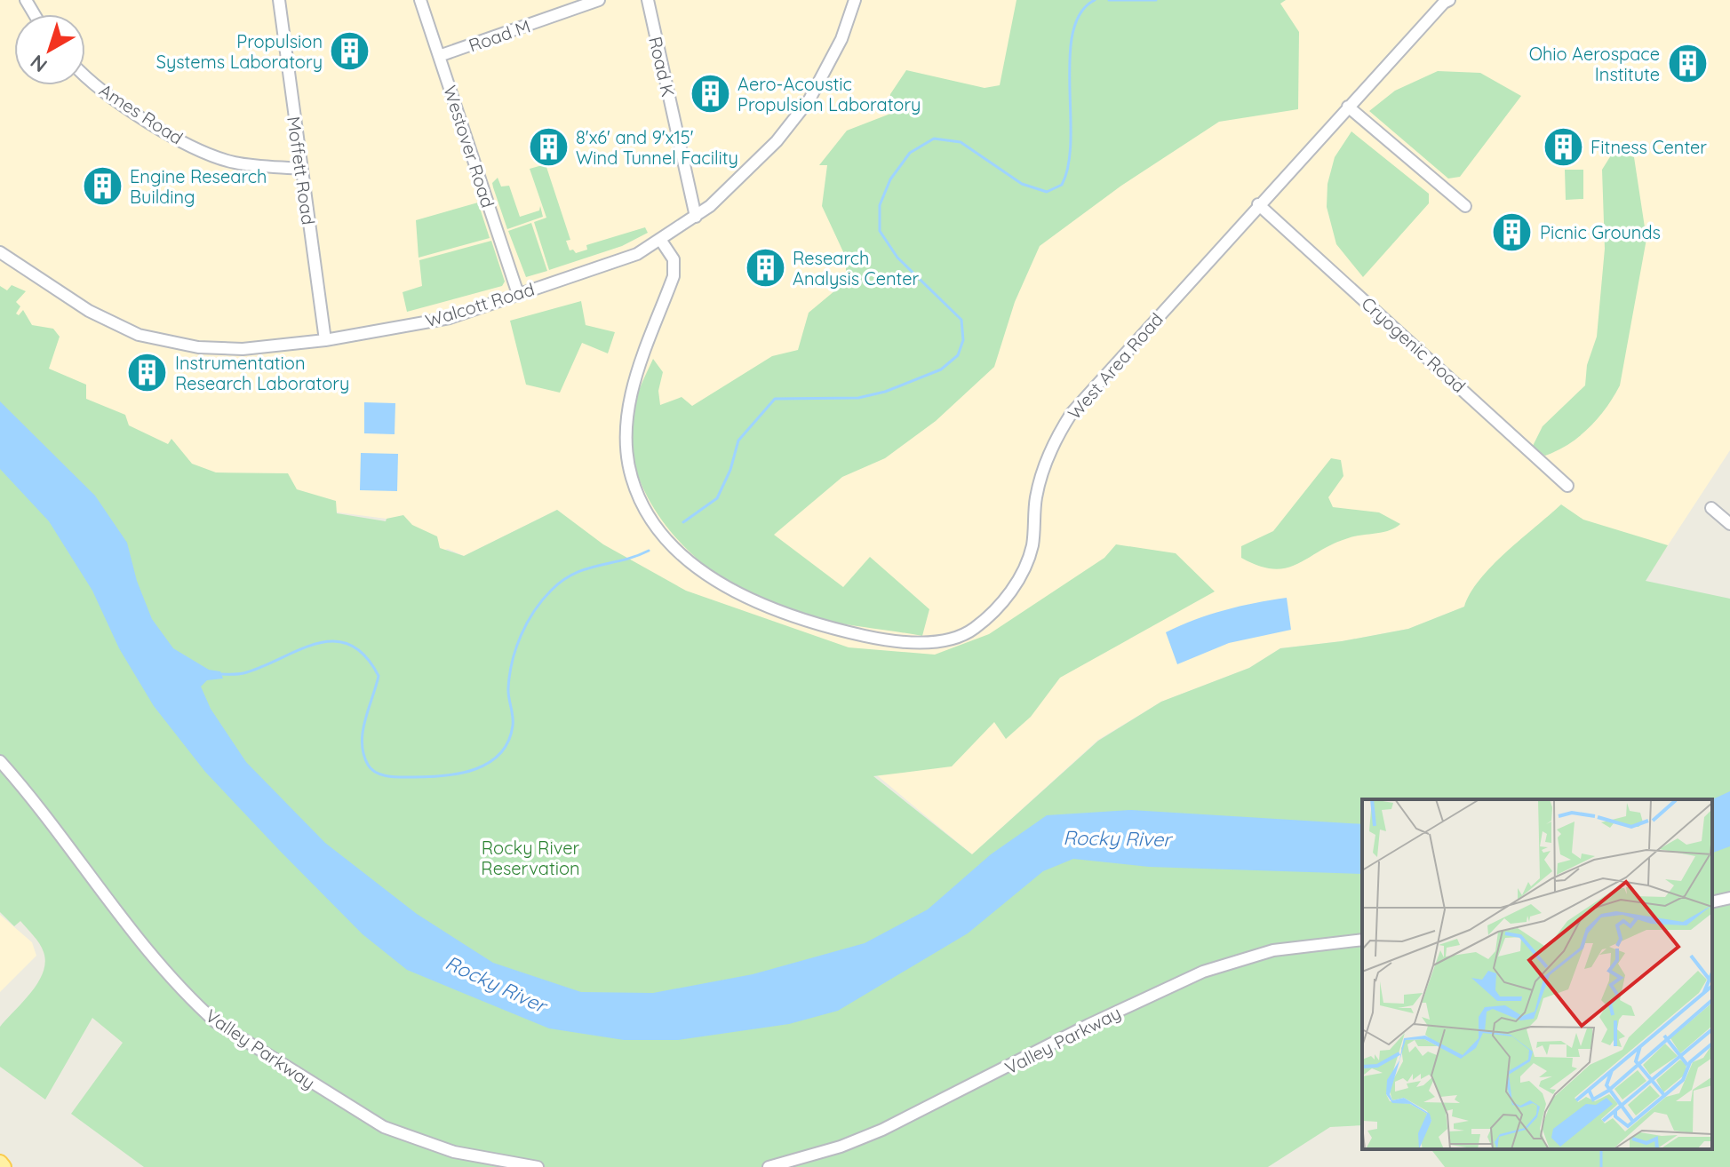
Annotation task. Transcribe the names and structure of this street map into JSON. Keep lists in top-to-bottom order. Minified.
{"streets":{"street":["Road M","Road K","Ames Road","Westover Road","Moffett Road","Walcott Road","Cryogenic Road","West Area Road","Valley Parkway"]},"crossings":[["Road M","Westover Road"],["Road K","Walcott Road"],["Ames Road","Moffett Road"],["Westover Road","Walcott Road"],["Moffett Road","Walcott Road"],["Walcott Road","West Area Road"],["Cryogenic Road","West Area Road"]],"water":["Rocky River"],"parks":["Rocky River Reservation"],"places":{"building":["Propulsion Systems Laboratory","Ohio Aerospace Institute","Aero-Acoustic Propulsion Laboratory","Fitness Center","8'x6' and 9'x15' Wind Tunnel Facility","Engine Research Building","Picnic Grounds","Research Analysis Center","Instrumentation Research Laboratory"]},"north":"bottom left"}
